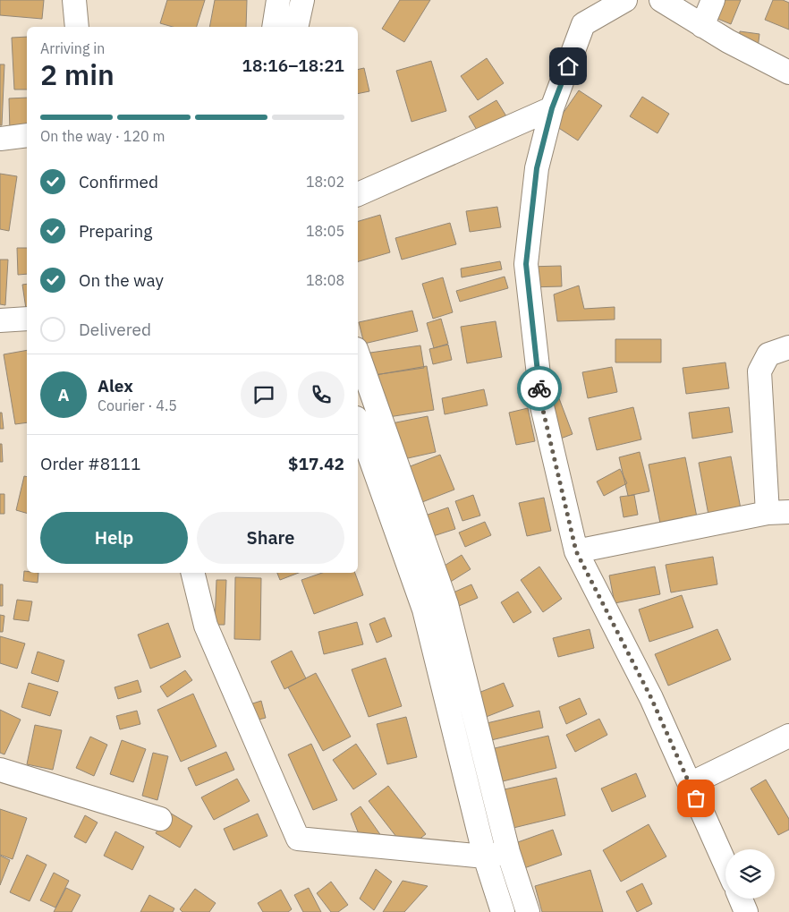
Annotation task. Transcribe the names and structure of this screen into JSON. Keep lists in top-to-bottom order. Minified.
{"page":{"heading":["2 min","Arriving in","18:16–18:21"],"panel":["Alex","Courier · 4.5","Order #8111","$17.42"],"bar":"On the way · 120 m","list":[["Confirmed","18:02"],["Preparing","18:05"],["On the way","18:08"],"Delivered"],"round":"A","buttons":["Help","Share"]}}
